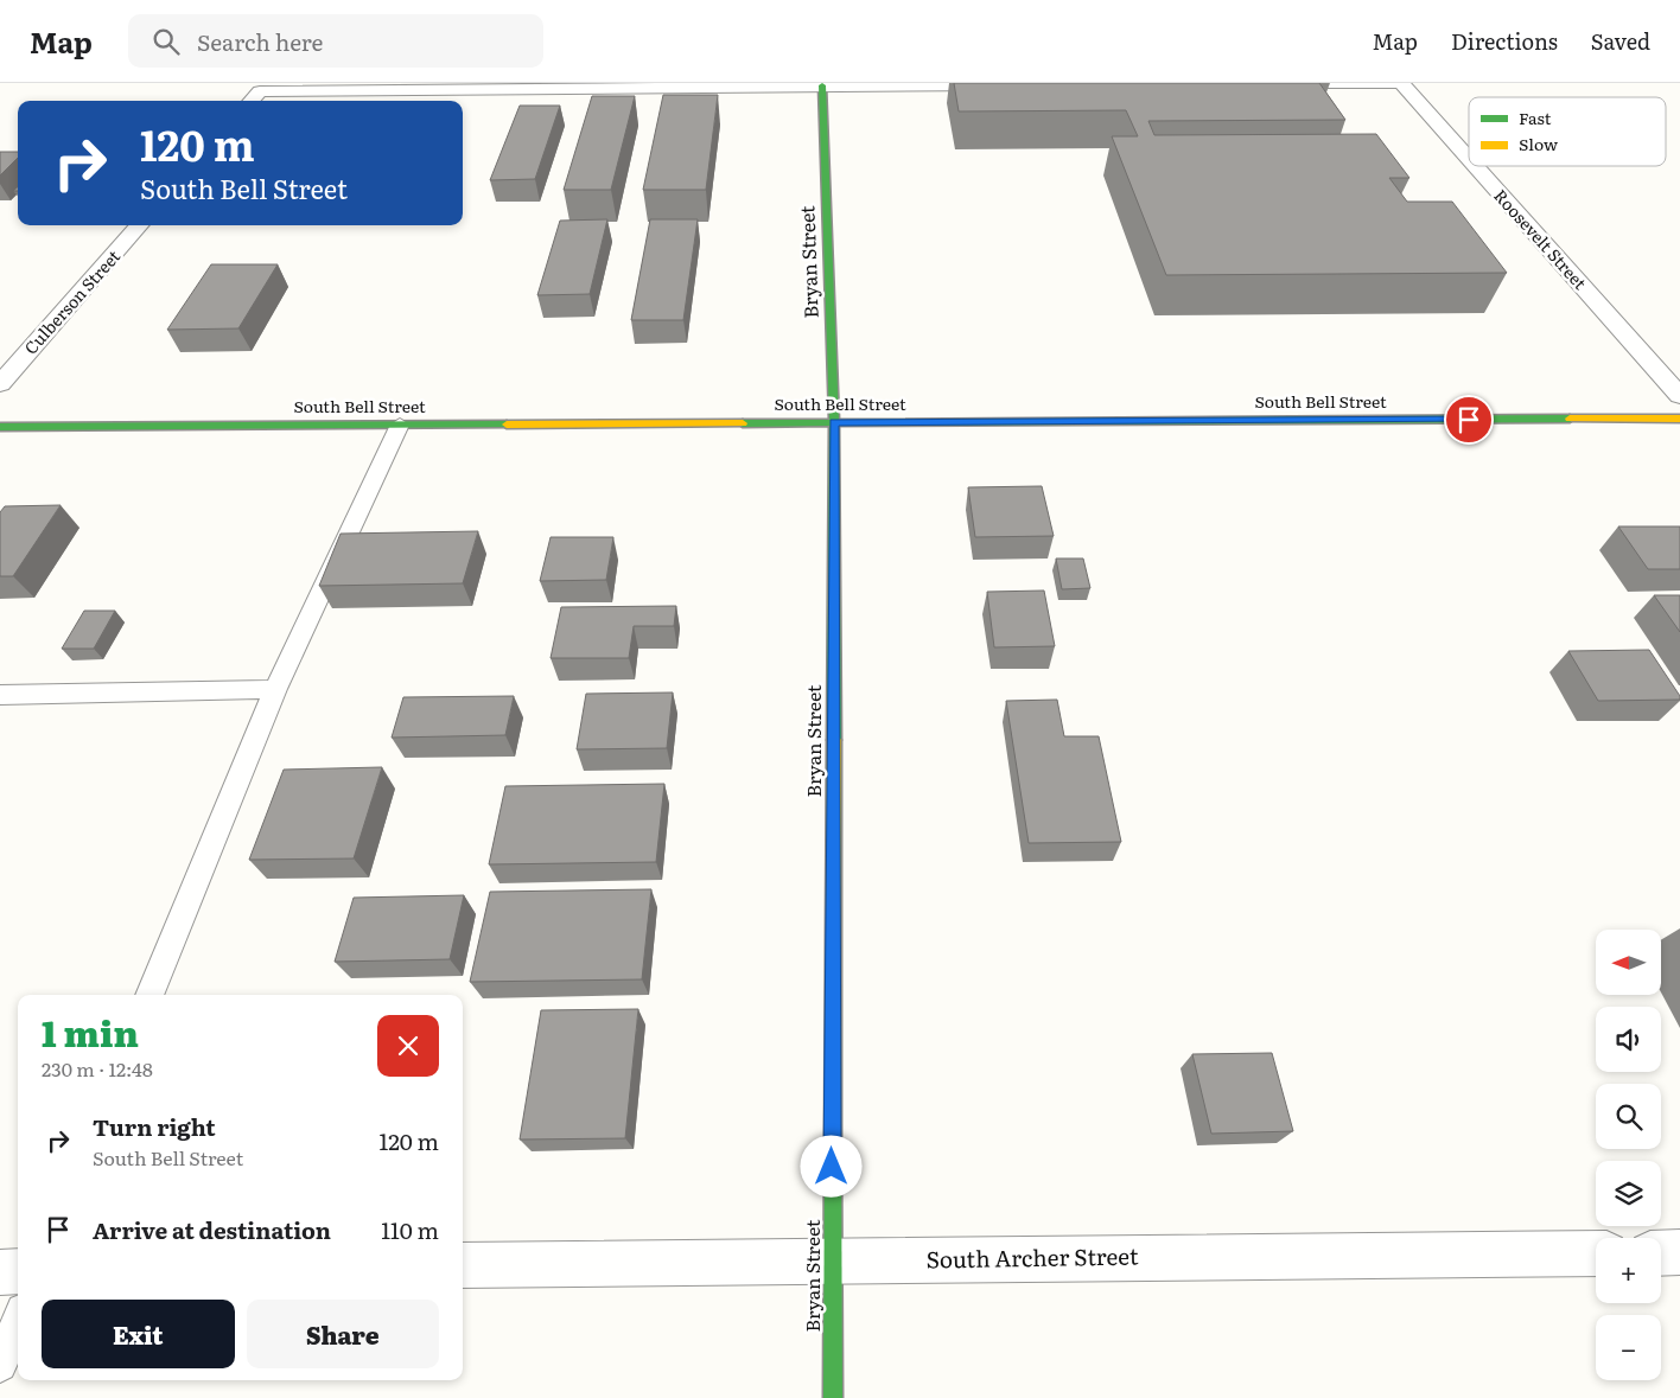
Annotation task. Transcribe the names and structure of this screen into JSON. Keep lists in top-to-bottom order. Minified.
{"streets":{"main road":["Bryan Street","South Bell Street"],"street":["Roosevelt Street","Culberson Street","South Archer Street"]},"crossings":[["Bryan Street","South Bell Street"],["Bryan Street","South Archer Street"]],"legend":["Fast","Slow"],"north":"left","page":{"header":"Map","search":"Search here","nav":["Map","Directions","Saved"],"turn":["120 m","South Bell Street"],"map_buttons":["+","−"],"heading":["1 min","230 m · 12:48"],"list":[{"name":"Turn right","note":"South Bell Street","value":"120 m"},{"name":"Arrive at destination","value":"110 m"}],"buttons":["Exit","Share"]}}
